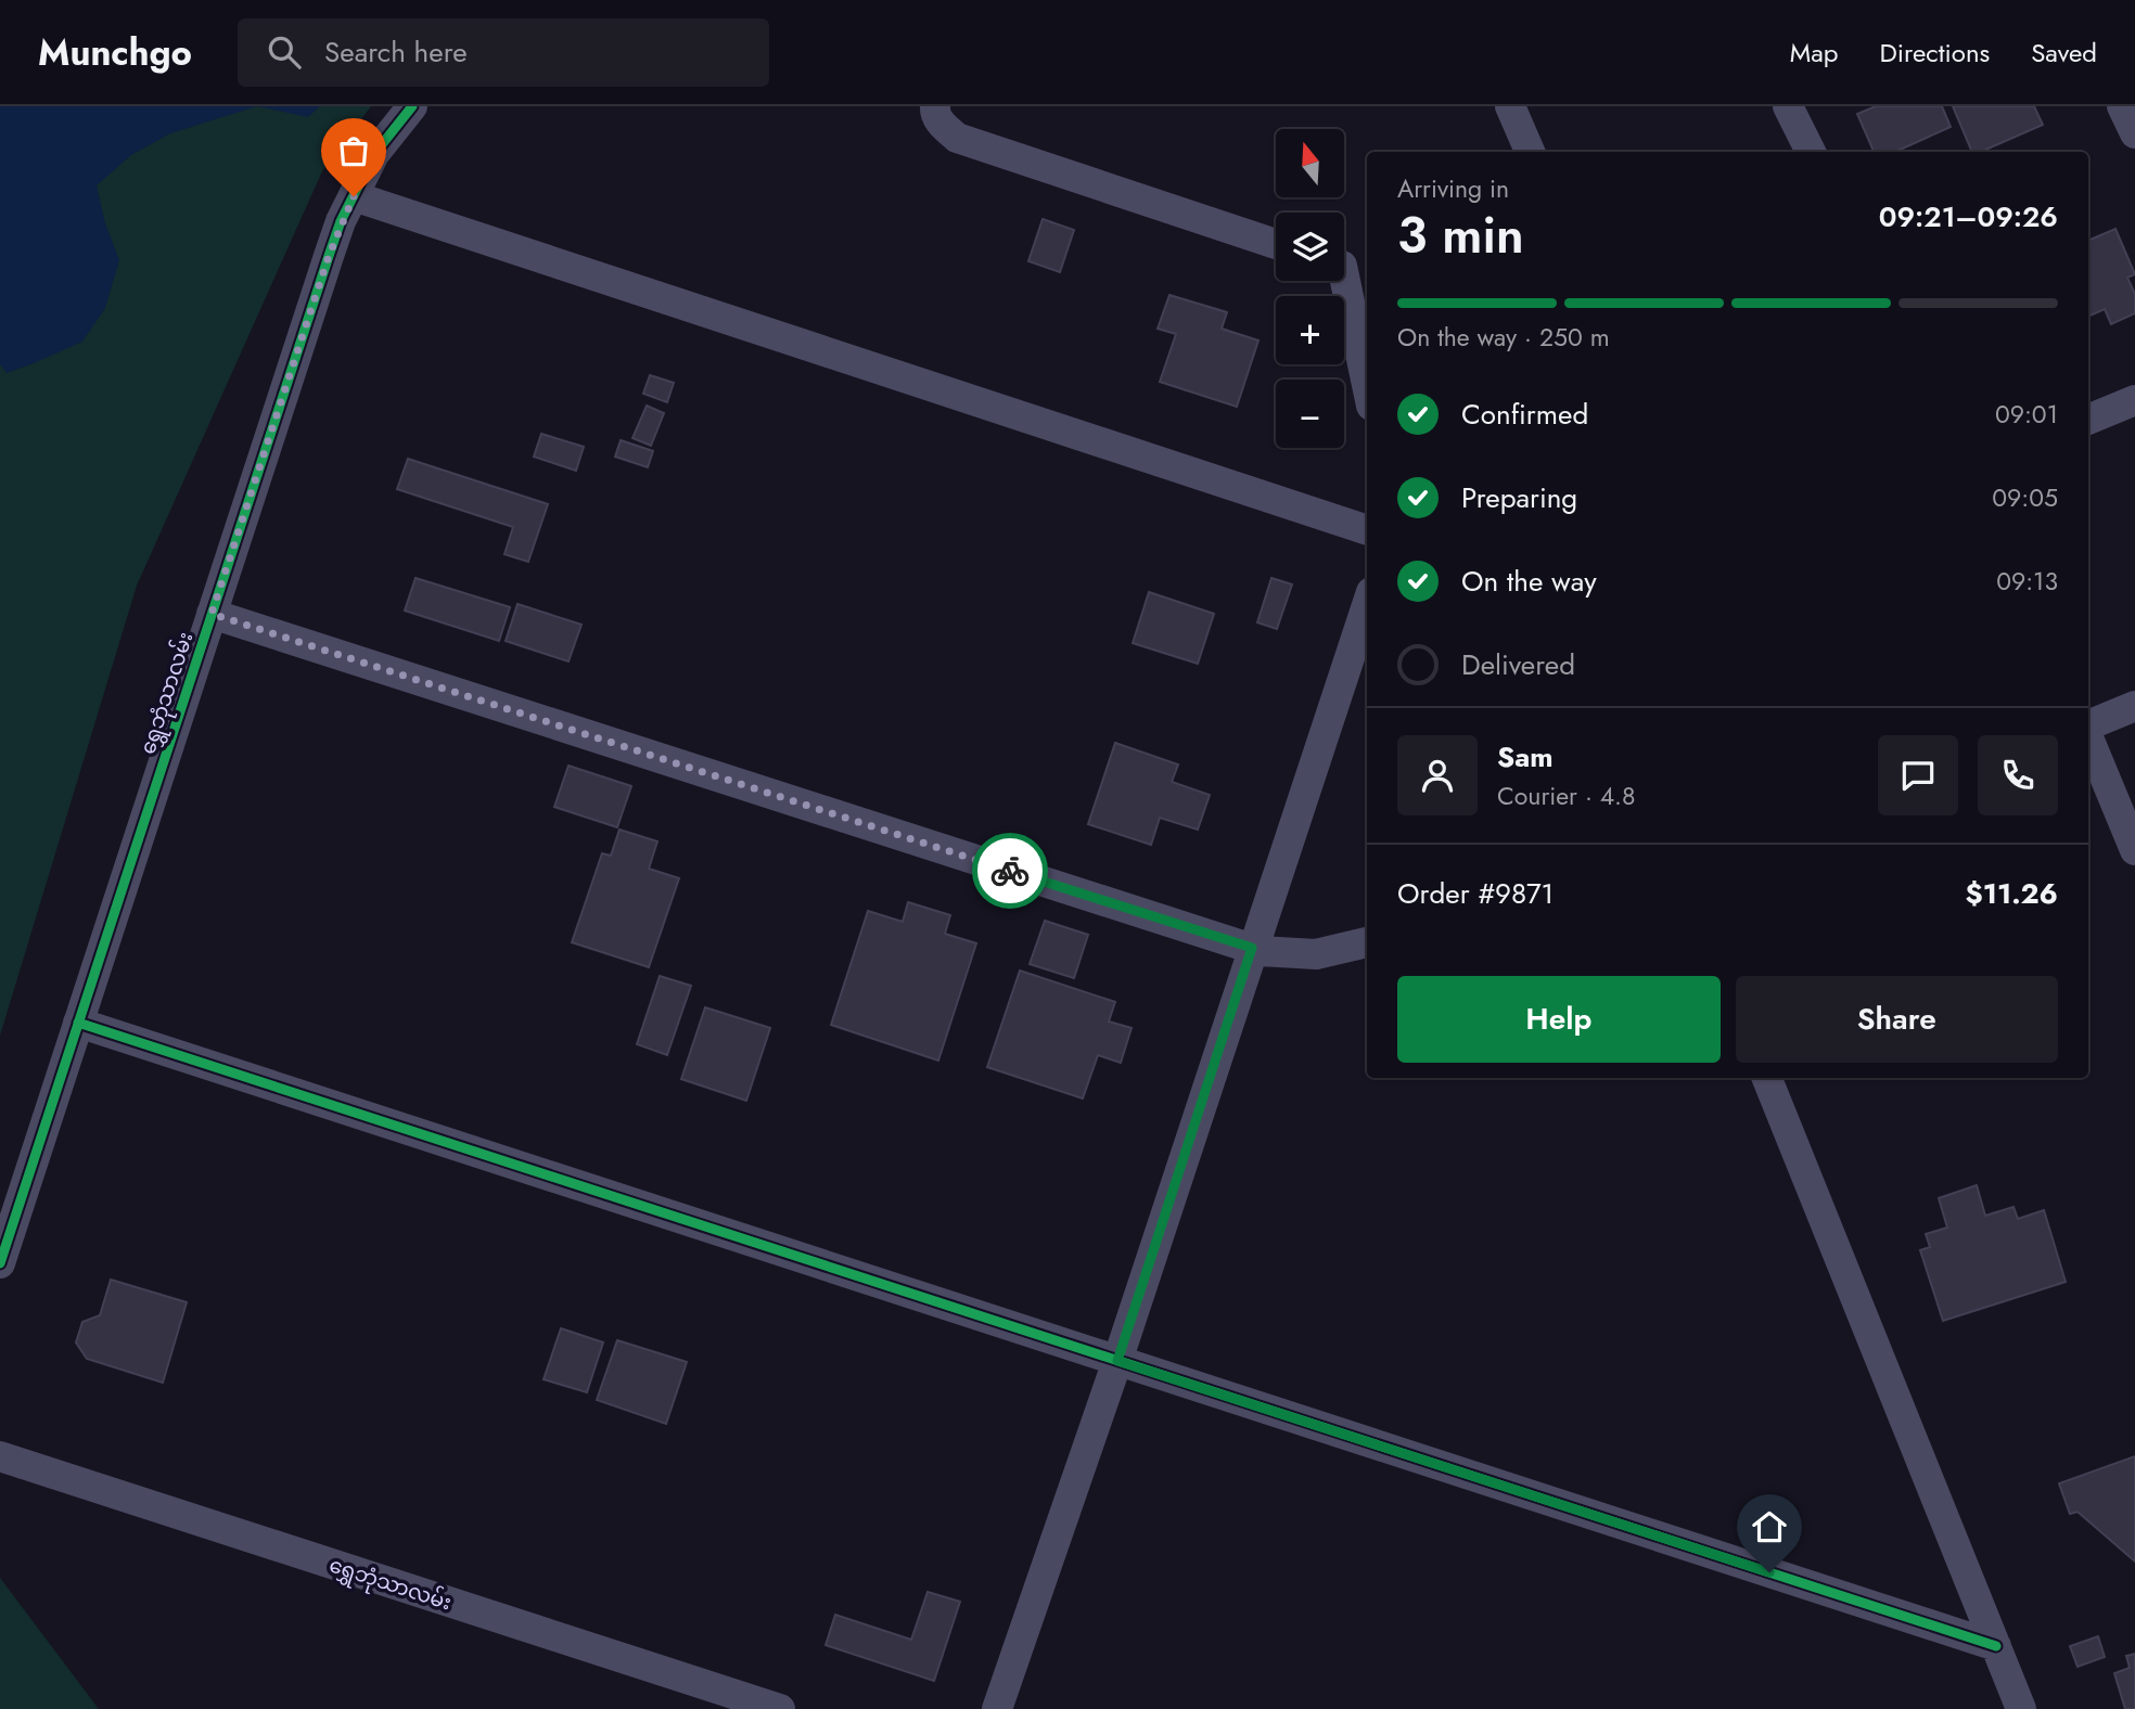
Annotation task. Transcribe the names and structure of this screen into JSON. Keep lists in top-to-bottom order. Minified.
{"streets":{"street":["ရွှေဘုံသာလမ်း"]},"north":"top","page":{"header":"Munchgo","search":"Search here","nav":["Map","Directions","Saved"],"map_buttons":["+","−"],"heading":["3 min","Arriving in","09:21–09:26"],"panel":["Sam","Courier · 4.8","Order #9871","$11.26"],"bar":"On the way · 250 m","list":[["Confirmed","09:01"],["Preparing","09:05"],["On the way","09:13"],"Delivered"],"buttons":["Help","Share"]}}
